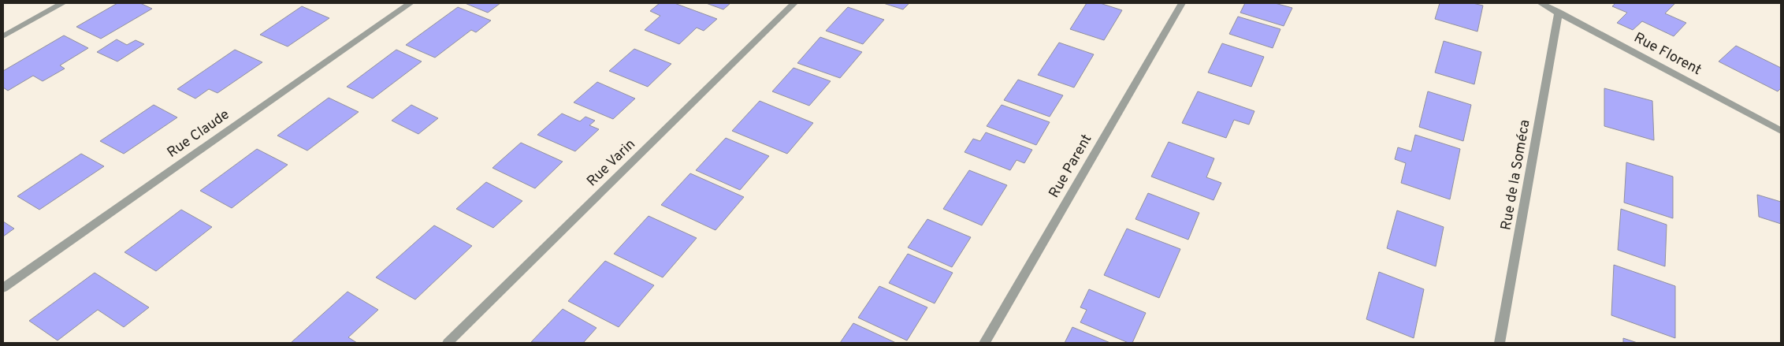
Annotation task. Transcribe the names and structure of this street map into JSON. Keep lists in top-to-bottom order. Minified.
{"streets":{"street":["Rue Florent","Rue Claude","Rue Varin","Rue Parent","Rue de la Soméca"]},"crossings":[["Rue Florent","Rue de la Soméca"]]}
